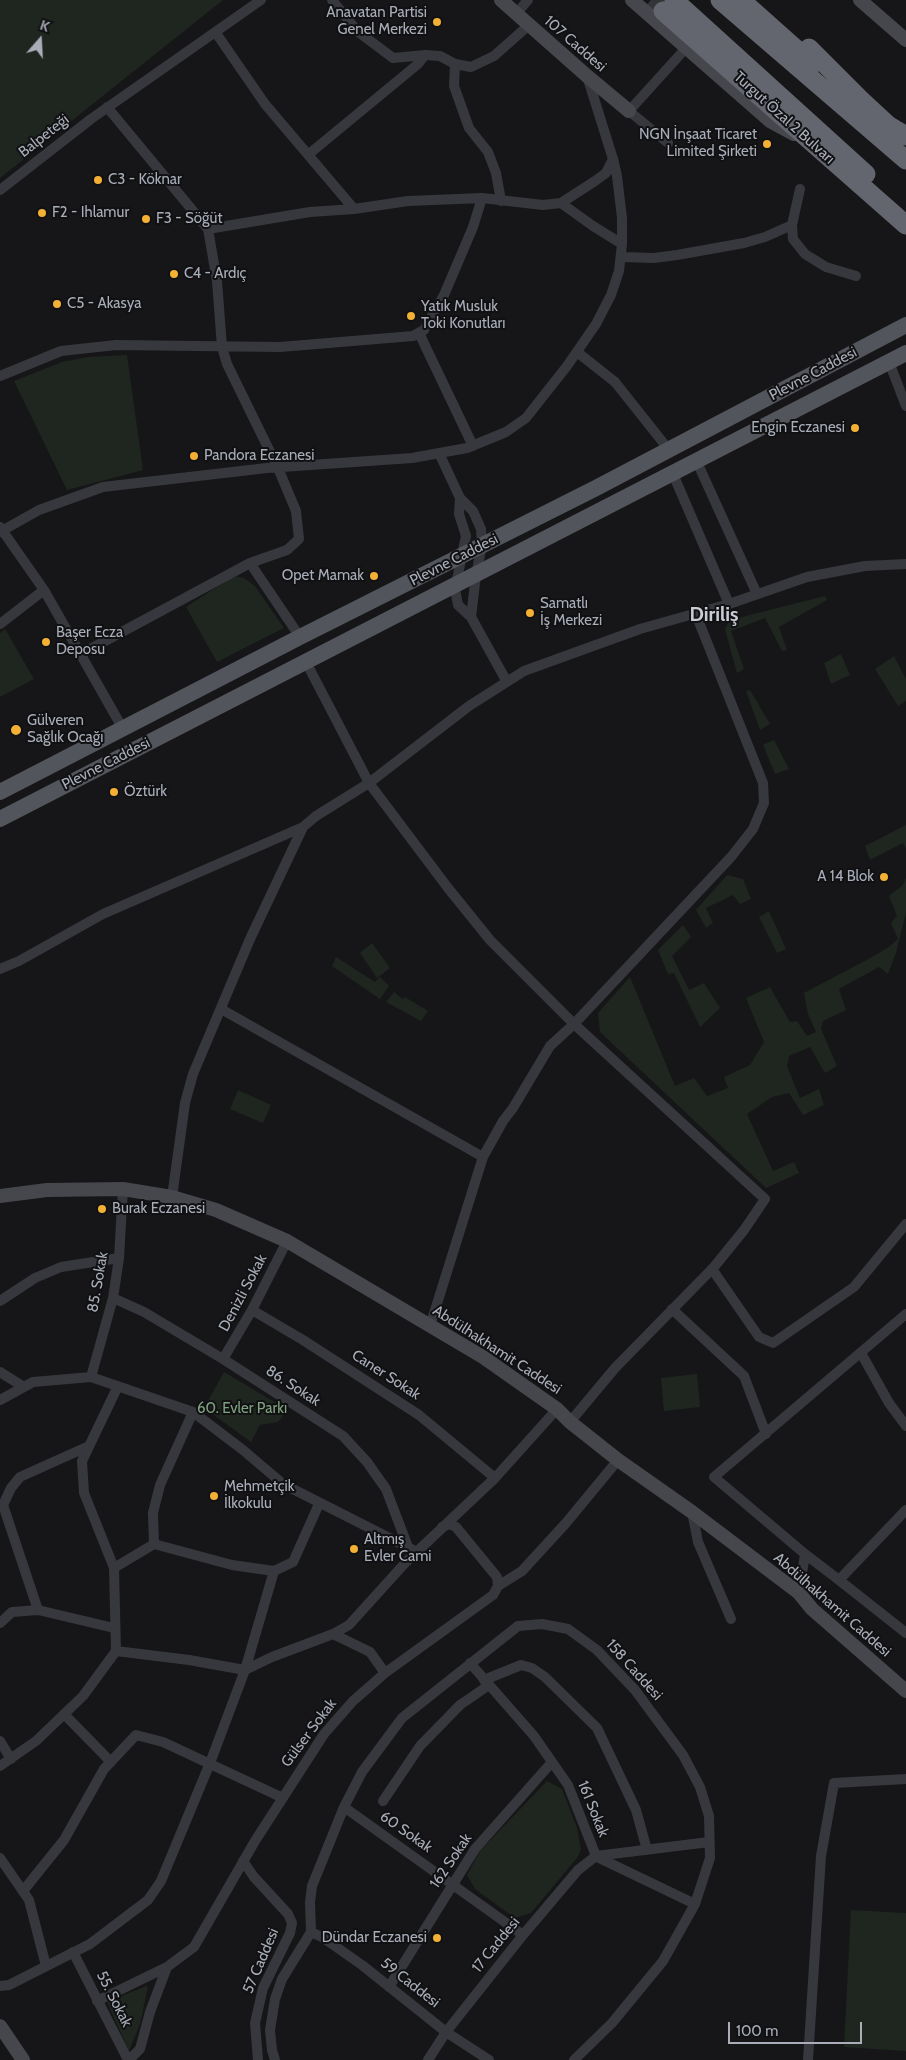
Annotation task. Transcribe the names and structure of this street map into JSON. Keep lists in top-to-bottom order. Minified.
{"streets":{"highway":["Turgut Özal 2 Bulvarı"],"main road":["107 Caddesi","Plevne Caddesi","Abdülhakhamit Caddesi"],"street":["Balpeteği","85. Sokak","Denizli Sokak","Caner Sokak","86. Sokak","158 Caddesi","Gülser Sokak","161 Sokak","60 Sokak","162 Sokak","17 Caddesi","57 Caddesi","59 Caddesi","55. Sokak"]},"crossings":[["85. Sokak","Abdülhakhamit Caddesi"],["85. Sokak","86. Sokak"],["Denizli Sokak","Abdülhakhamit Caddesi"],["Denizli Sokak","Caner Sokak"],["Denizli Sokak","86. Sokak"],["Abdülhakhamit Caddesi","Gülser Sokak"],["158 Caddesi","161 Sokak"],["158 Caddesi","60 Sokak"],["158 Caddesi","57 Caddesi"],["158 Caddesi","59 Caddesi"],["Gülser Sokak","57 Caddesi"],["Gülser Sokak","55. Sokak"],["161 Sokak","162 Sokak"],["161 Sokak","17 Caddesi"],["60 Sokak","162 Sokak"],["60 Sokak","17 Caddesi"],["162 Sokak","59 Caddesi"],["17 Caddesi","59 Caddesi"],["57 Caddesi","59 Caddesi"]],"districts":["Diriliş"],"parks":["60. Evler Parkı"],"places":["Anavatan Partisi Genel Merkezi","NGN İnşaat Ticaret Limited Şirketi","C3 - Köknar","F2 - Ihlamur","F3 - Söğüt","C4 - Ardıç","C5 - Akasya","Yatık Musluk Toki Konutları","Engin Eczanesi","Pandora Eczanesi","Opet Mamak","Samatlı İş Merkezi","Başer Ecza Deposu","Gülveren Sağlık Ocağı","Öztürk","A 14 Blok","Burak Eczanesi","Mehmetçik İlkokulu","Altmış Evler Cami","Dündar Eczanesi"],"scale_bar":"100 m","north":"top"}
